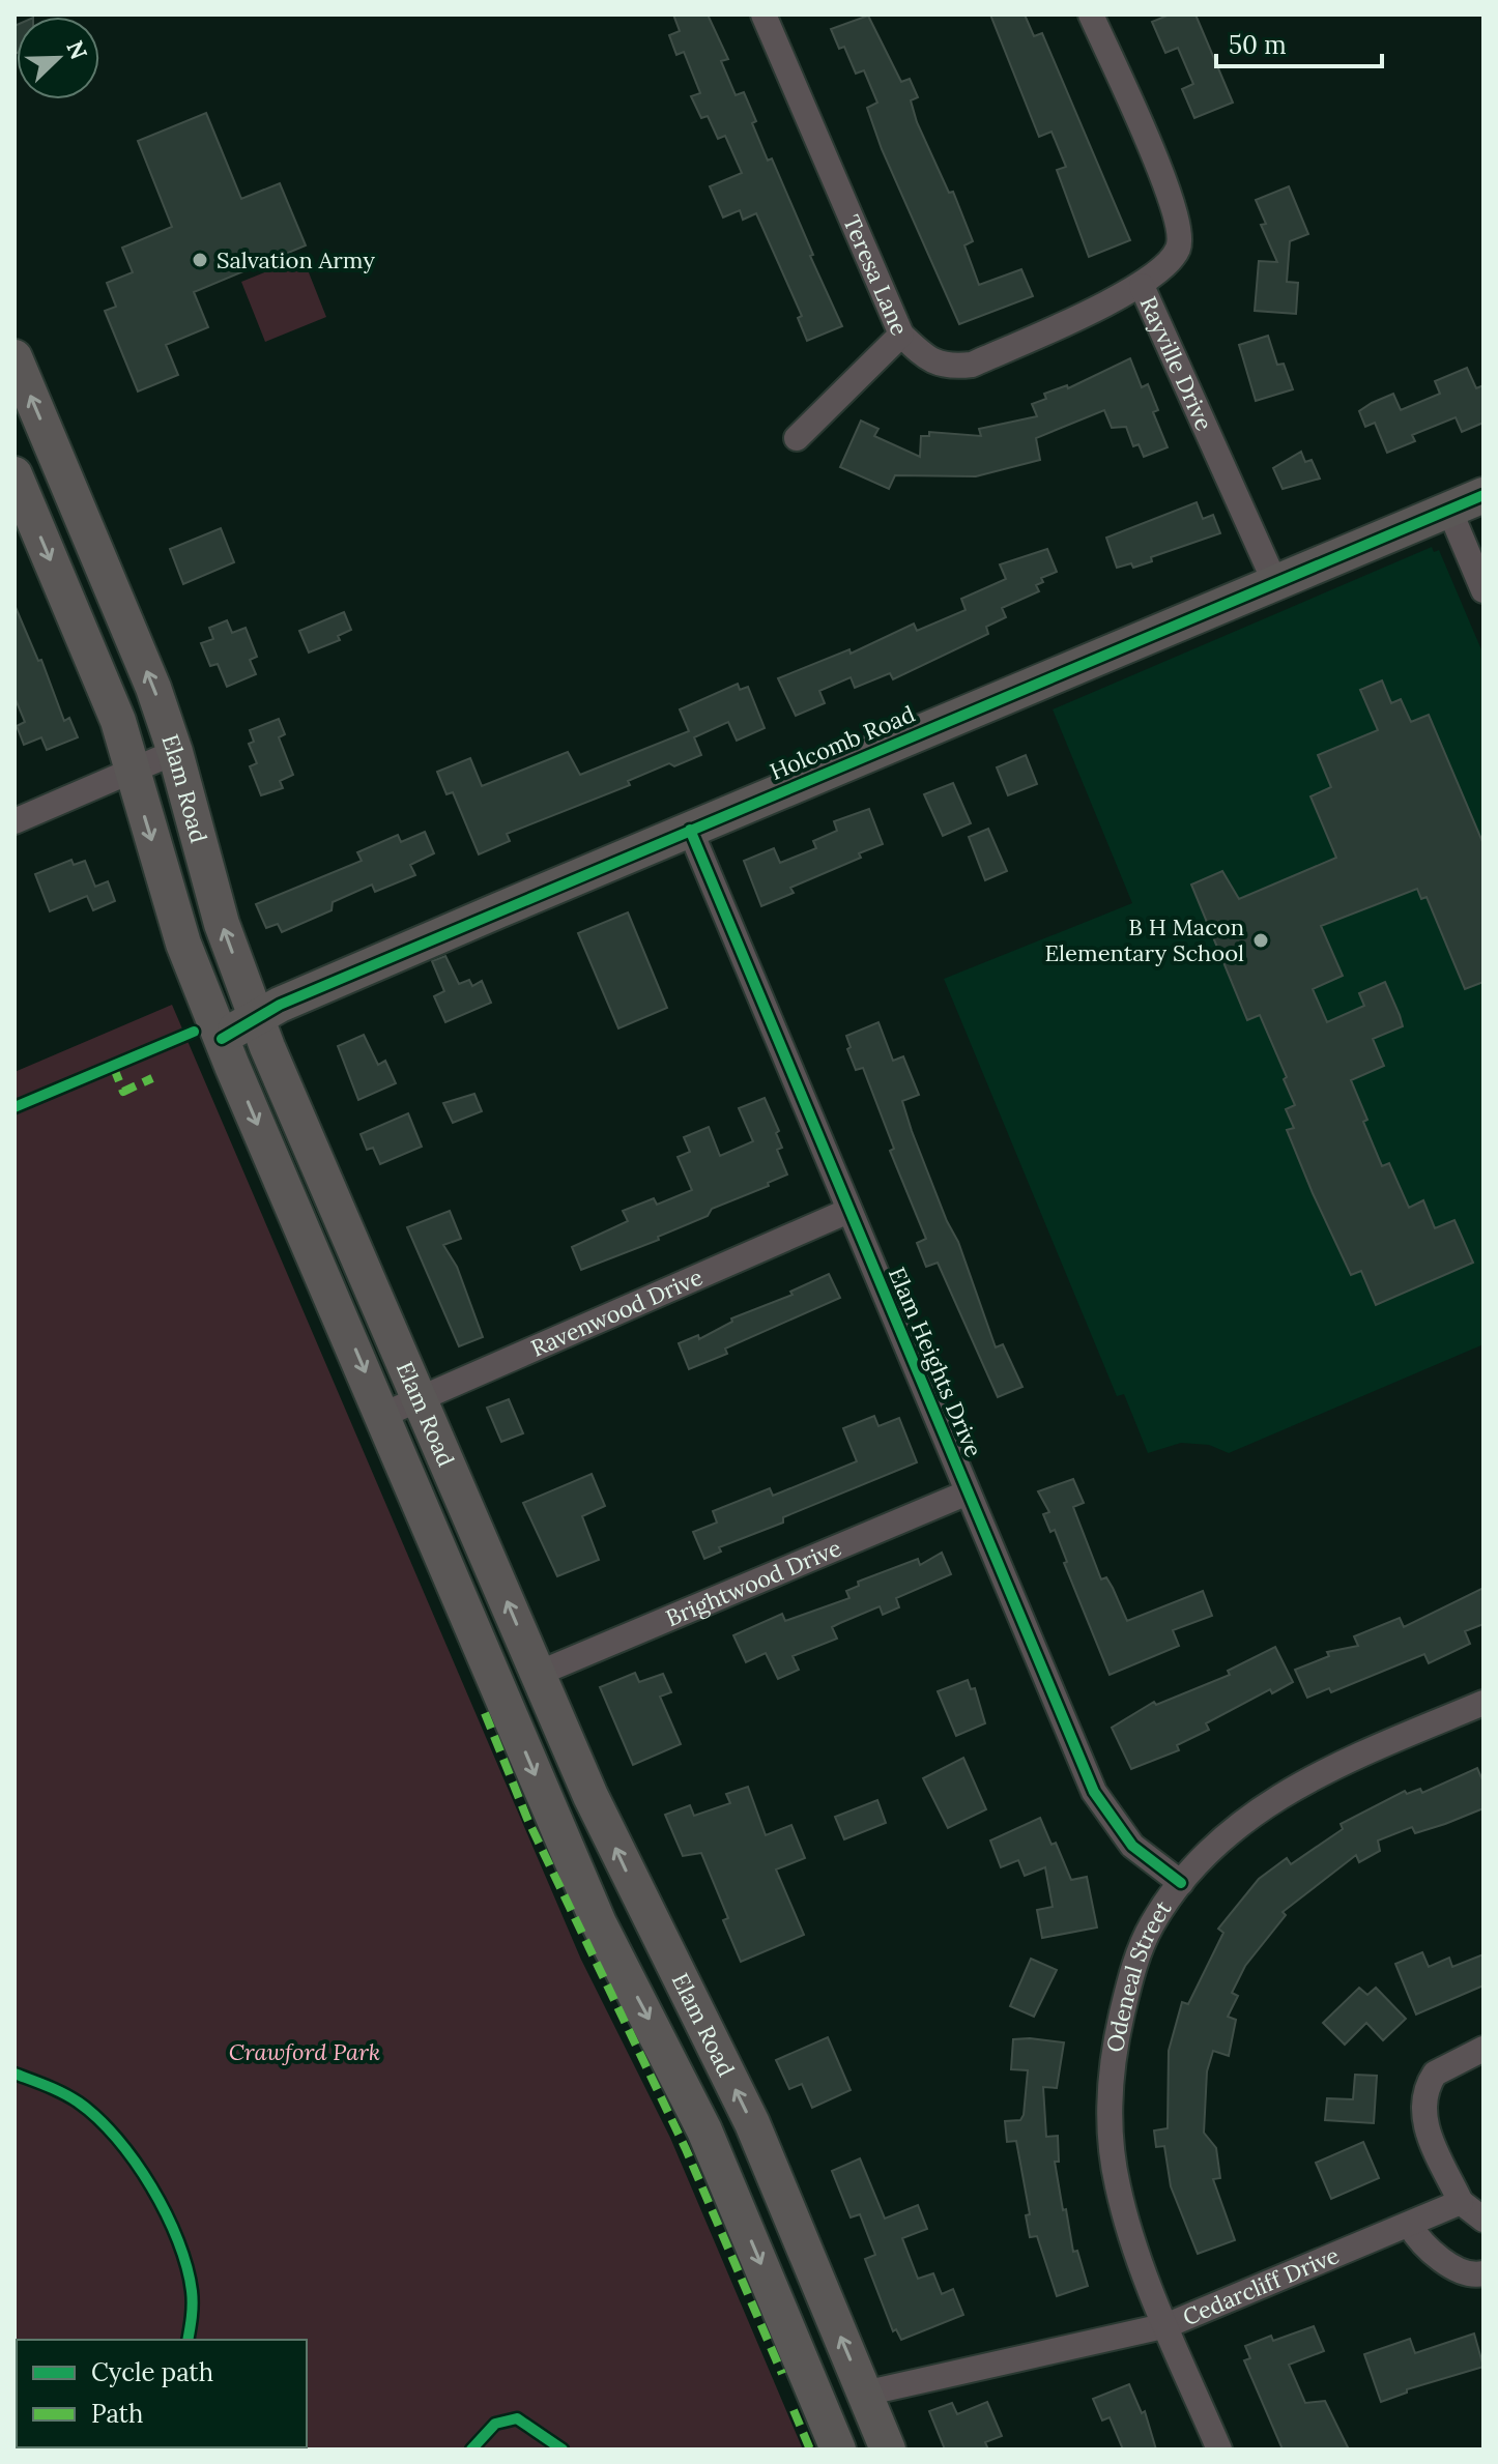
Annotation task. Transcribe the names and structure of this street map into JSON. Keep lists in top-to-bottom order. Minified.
{"streets":{"main road":["Holcomb Road","Elam Road"],"street":["Teresa Lane","Rayville Drive","Ravenwood Drive","Elam Heights Drive","Brightwood Drive","Odeneal Street","Cedarcliff Drive"]},"crossings":[["Teresa Lane","Rayville Drive"],["Rayville Drive","Holcomb Road"],["Holcomb Road","Elam Road"],["Holcomb Road","Elam Heights Drive"],["Elam Road","Ravenwood Drive"],["Elam Road","Brightwood Drive"],["Elam Road","Cedarcliff Drive"],["Ravenwood Drive","Elam Heights Drive"],["Elam Heights Drive","Brightwood Drive"],["Elam Heights Drive","Odeneal Street"],["Odeneal Street","Cedarcliff Drive"]],"parks":["Crawford Park"],"places":["Salvation Army","B H Macon Elementary School"],"legend":["Cycle path","Path"],"scale_bar":"50 m","north":"top right"}
